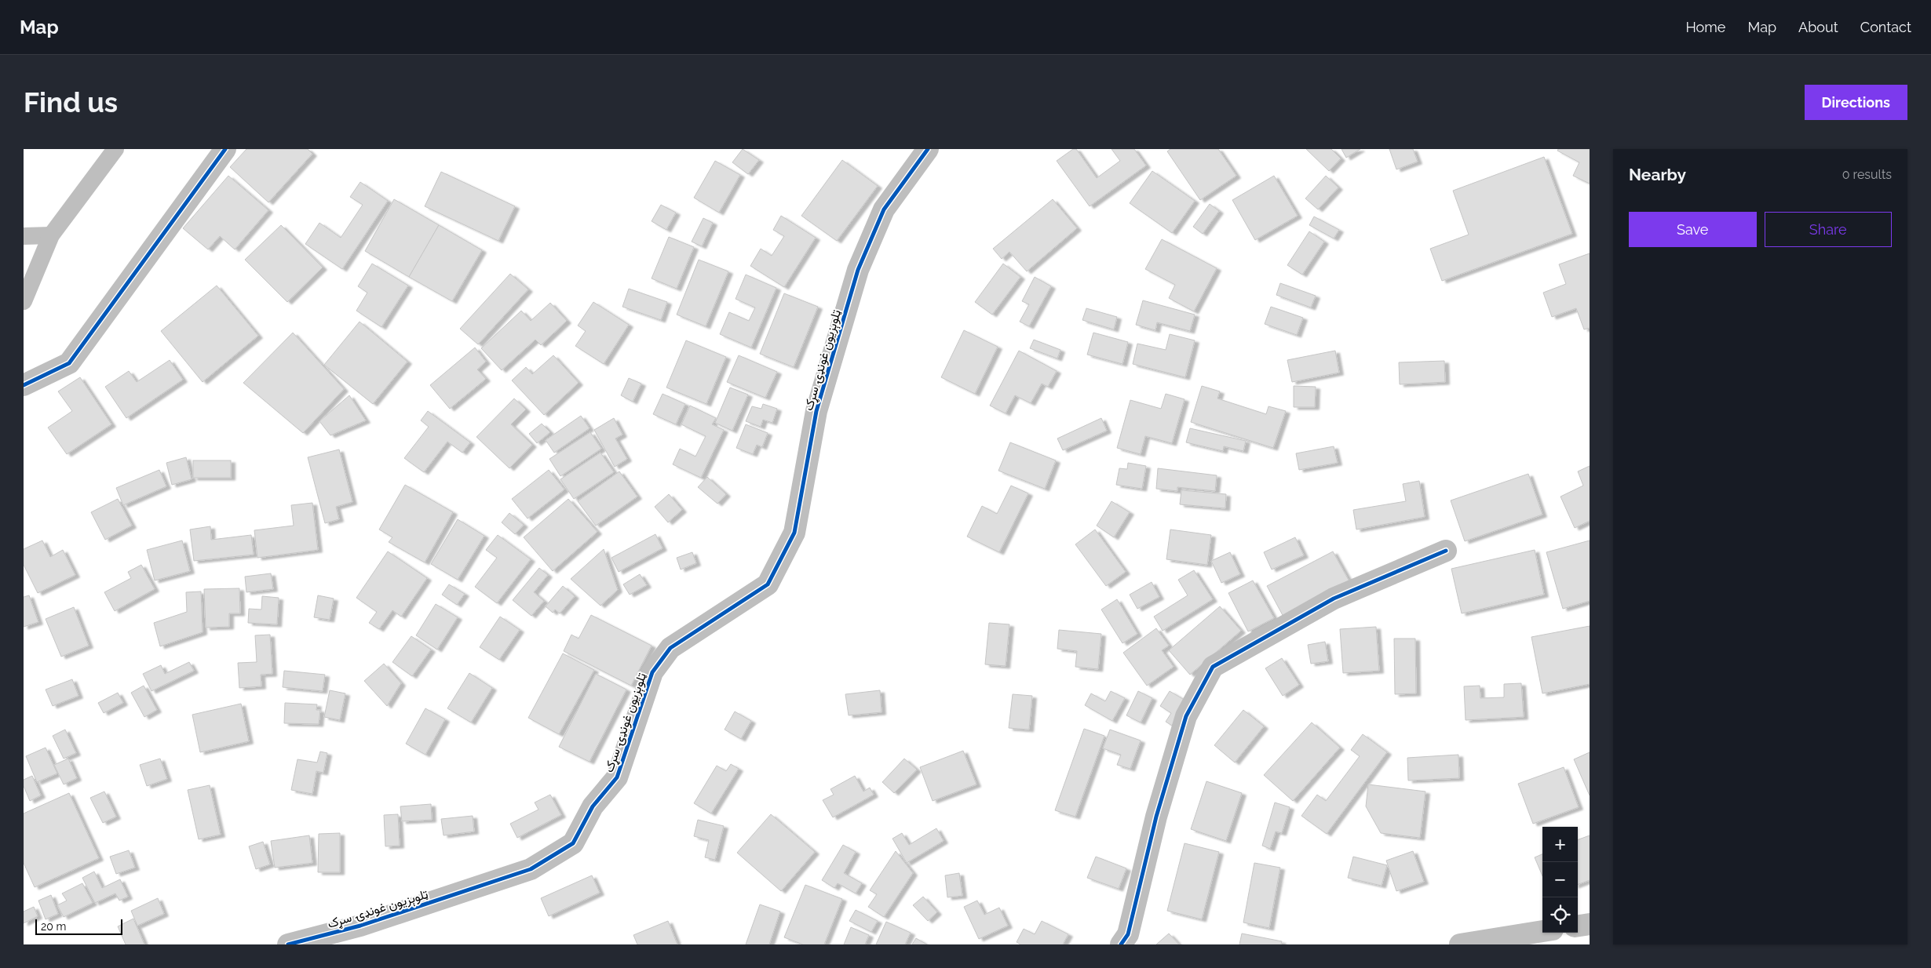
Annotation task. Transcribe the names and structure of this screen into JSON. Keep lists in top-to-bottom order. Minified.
{"streets":{"street":["ټلوېزيون غونډۍ سړک"]},"scale_bar":"20 m","page":{"header":"Map","nav":["Home","Map","About","Contact"],"buttons":["Directions",["Save","Share"]],"title":"Find us","heading":["Nearby","0 results"],"map_buttons":["+","−"],"scale":"20 m"}}
